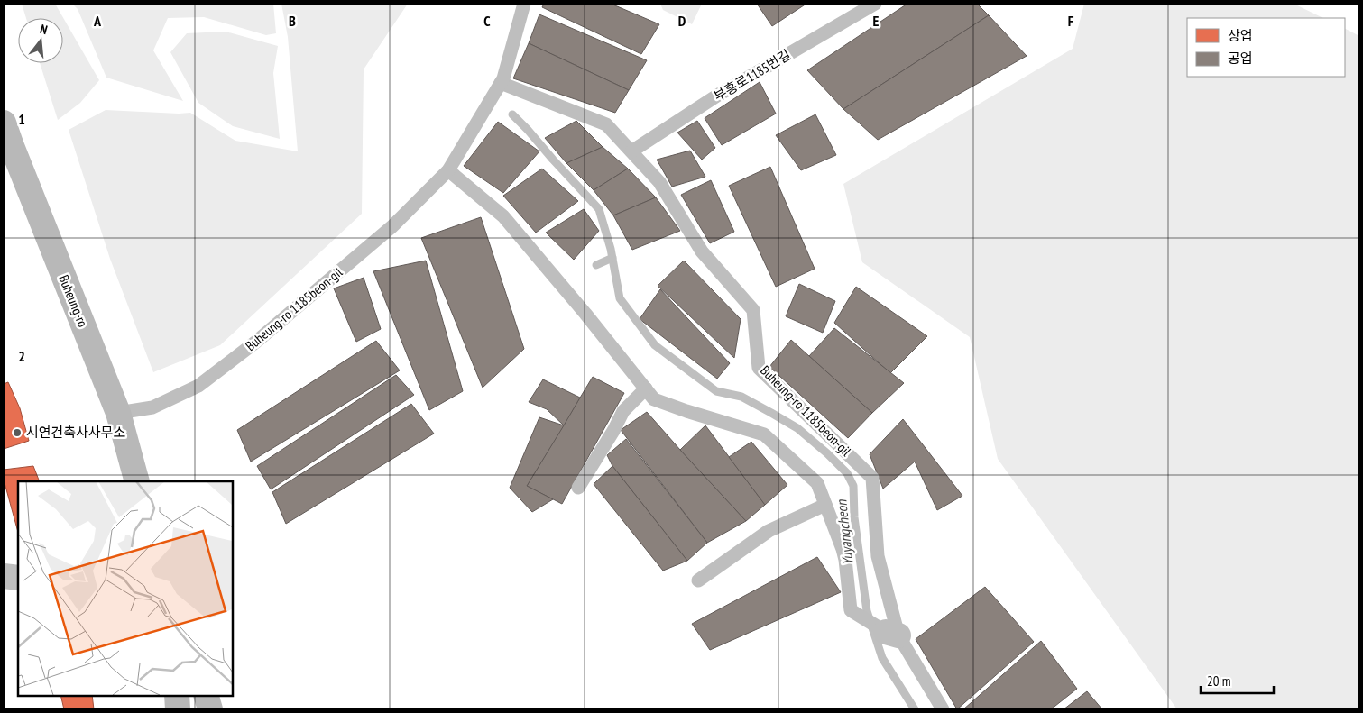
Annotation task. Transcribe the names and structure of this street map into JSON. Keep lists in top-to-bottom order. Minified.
{"streets":{"main road":["Buheung-ro"],"lane":["부흥로1185번길","Buheung-ro 1185beon-gil"]},"crossings":[["부흥로1185번길","Buheung-ro 1185beon-gil"],["Buheung-ro","Buheung-ro 1185beon-gil"]],"water":["Yuyangcheon"],"places":["시연건축사사무소"],"legend":["상업","공업"],"scale_bar":"20 m","north":"top","grid":{"columns":["A","B","C","D","E","F"],"rows":["1","2"]}}
